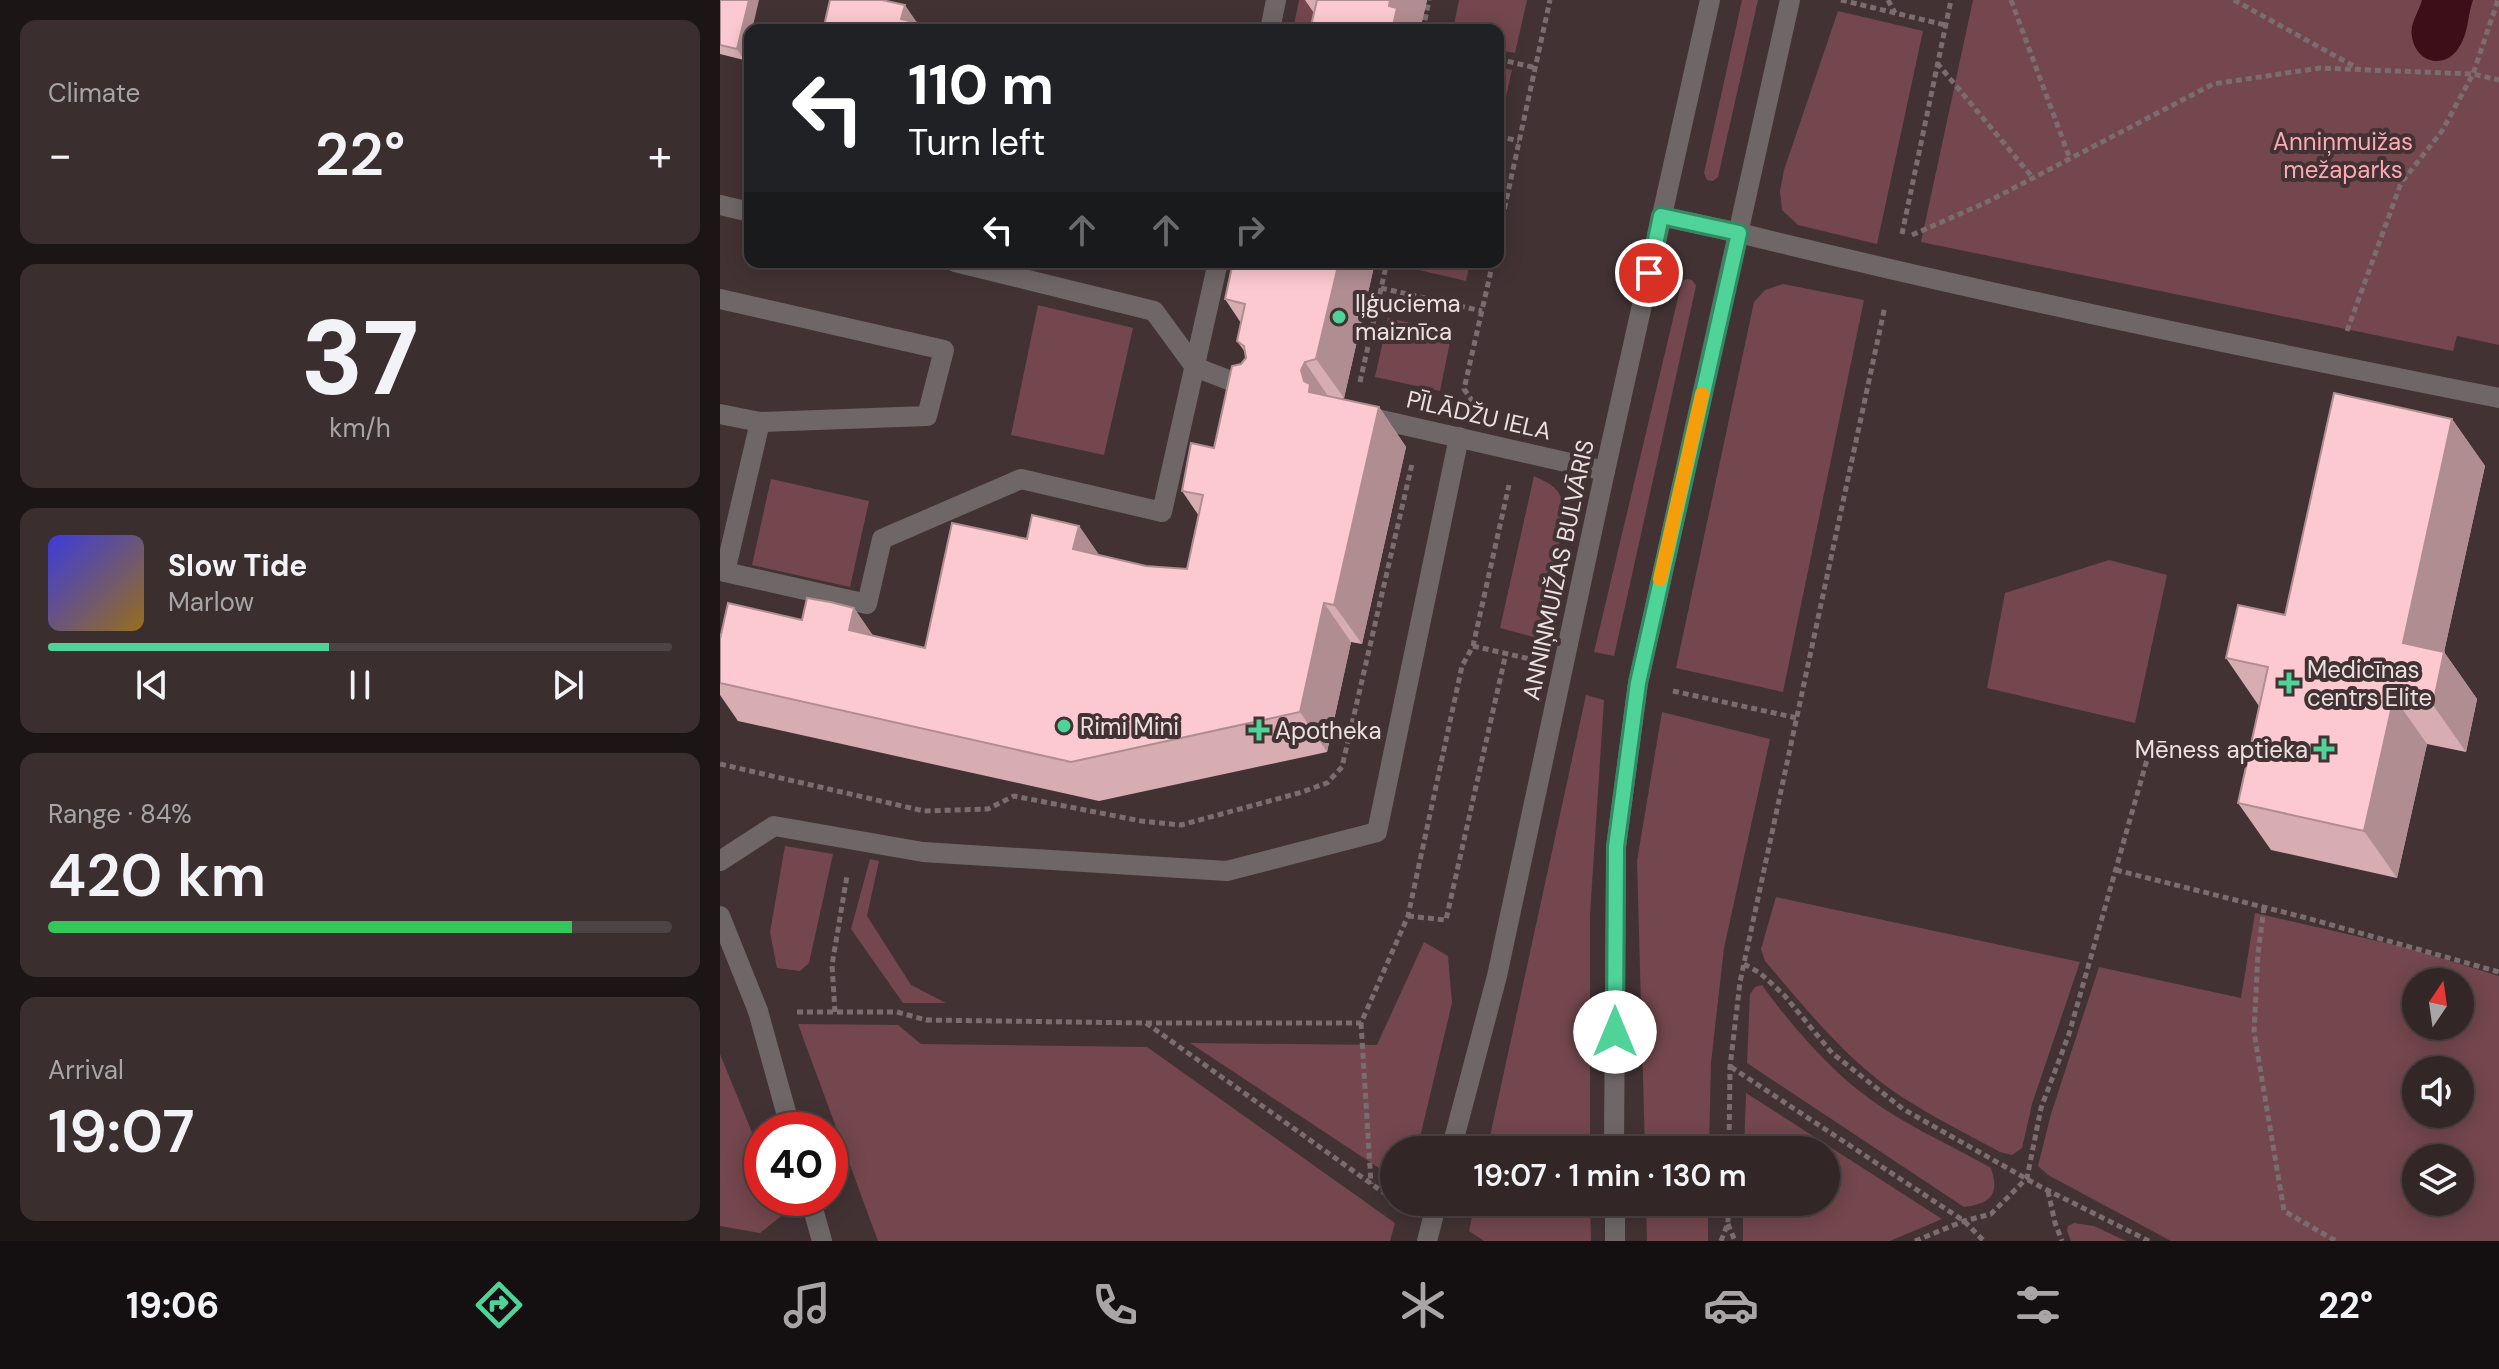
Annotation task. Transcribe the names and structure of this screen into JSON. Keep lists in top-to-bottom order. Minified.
{"streets":{"street":["PĪLĀDŽU IELA","ANNIŅMUIŽAS BULVĀRIS"]},"crossings":[["PĪLĀDŽU IELA","ANNIŅMUIŽAS BULVĀRIS"]],"parks":["Anniņmuižas mežaparks"],"places":{"other":["Iļģuciema maiznīca","Rimi Mini"],"health":["Medicīnas centrs Elite","Apotheka","Mēness aptieka"]},"north":"top","page":{"tile":["Climate",["37","km/h"],["Range · 84%","420 km"],["Arrival","19:07"]],"turn":["110 m","Turn left"],"heat":["−","22°","+"],"song":["Slow Tide","Marlow"],"limit":"40","trip":"19:07 · 1 min · 130 m","tabs":["19:06","22°"]}}
